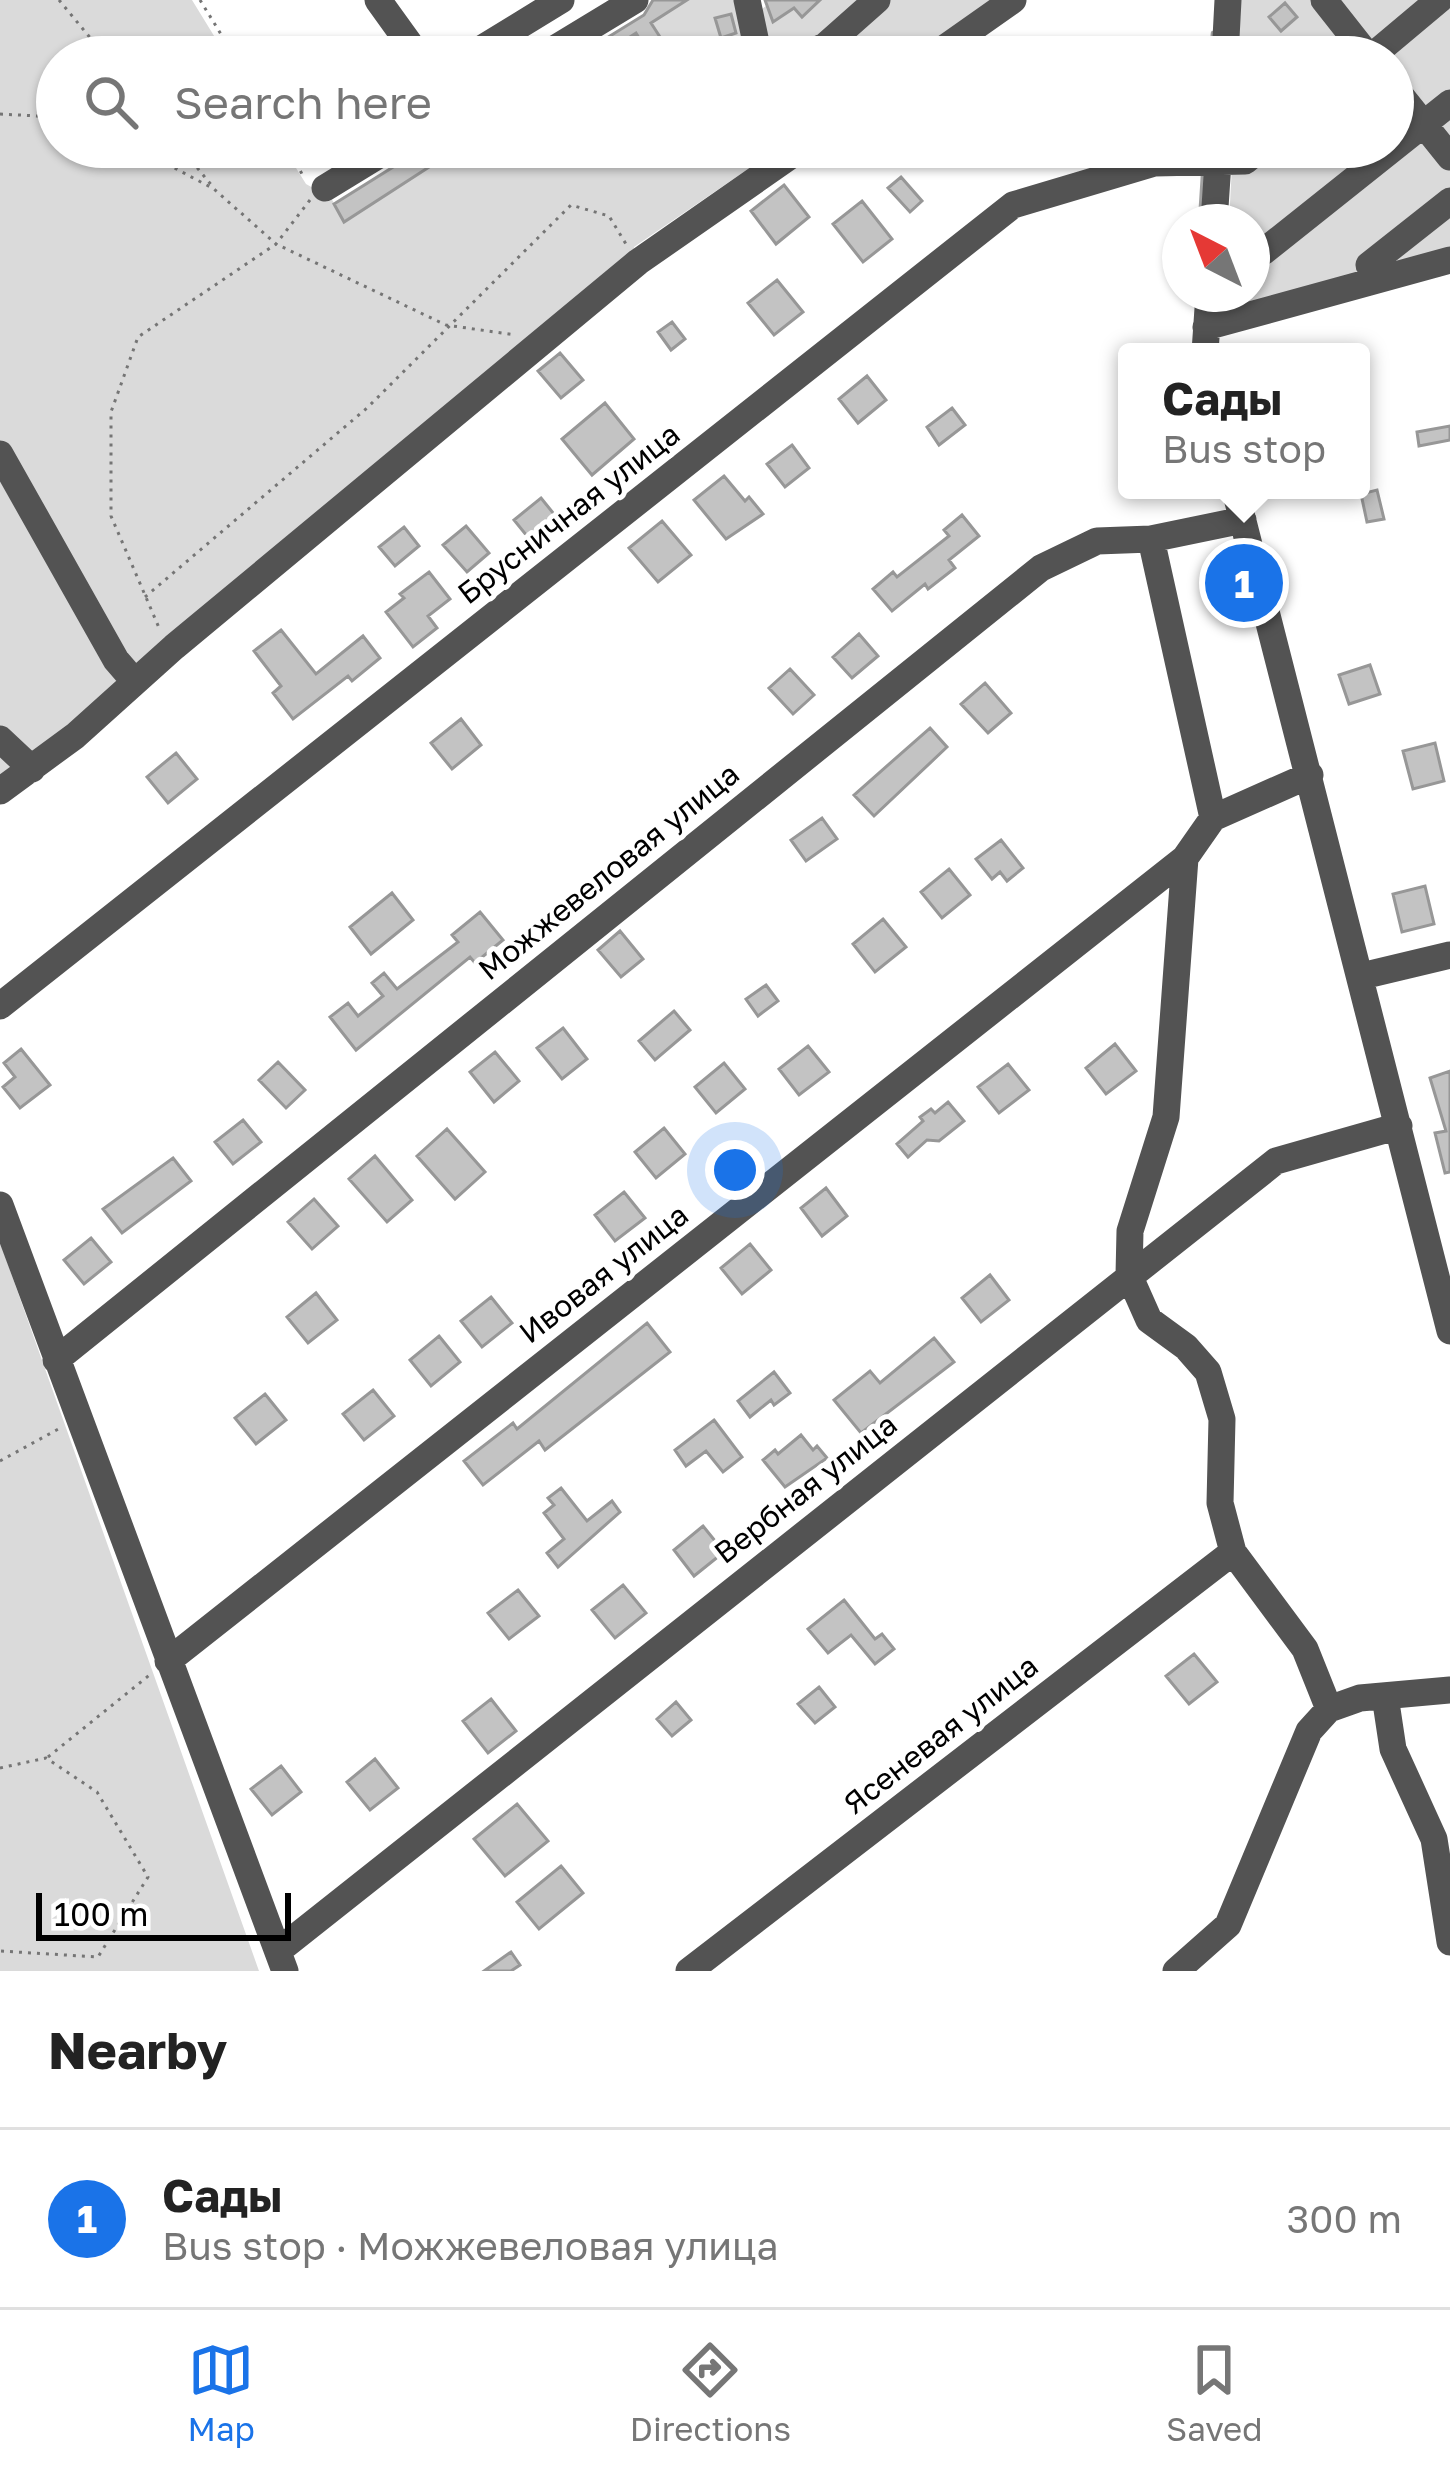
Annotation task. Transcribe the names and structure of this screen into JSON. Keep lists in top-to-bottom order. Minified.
{"streets":{"street":["Брусничная улица","Можжевеловая улица","Ивовая улица","Вербная улица","Ясеневая улица"]},"scale_bar":"100 m","north":"top left","page":{"search":"Search here","popup":["Сады","Bus stop"],"pins":"1","scale":"100 m","heading":"Nearby","list":[{"mark":"1","name":"Сады","note":"Bus stop · Можжевеловая улица","value":"300 m"}],"nav":["Map","Directions","Saved"]}}
